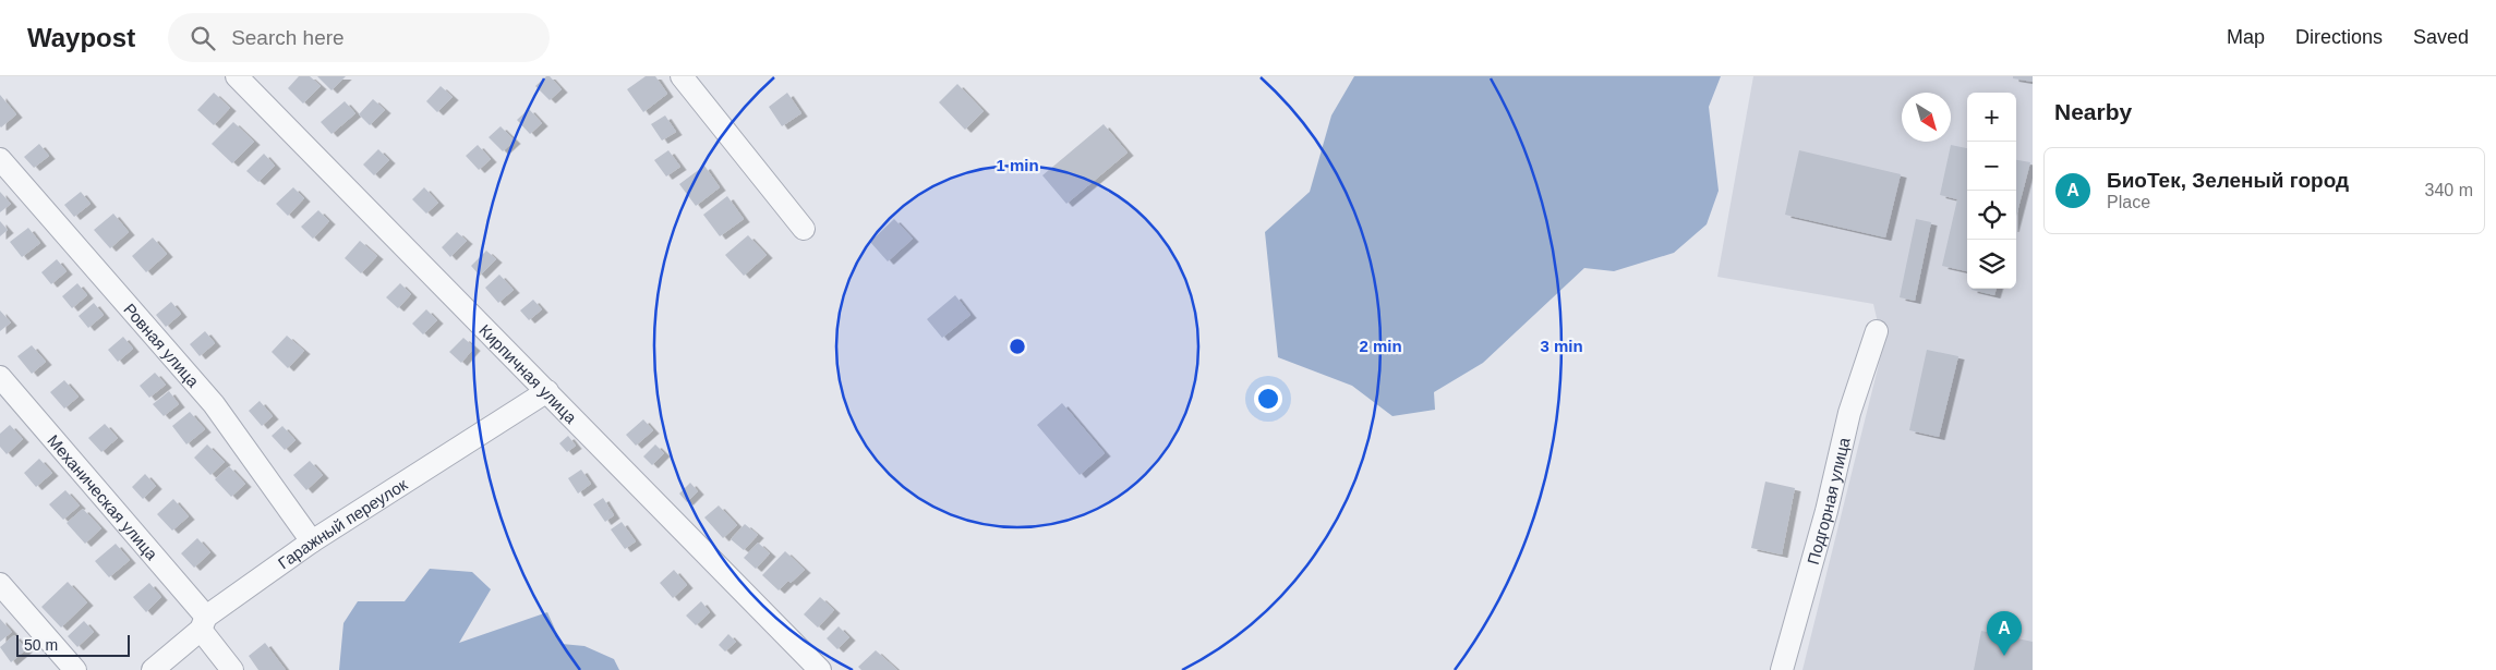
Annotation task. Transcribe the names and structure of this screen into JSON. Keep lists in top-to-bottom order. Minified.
{"streets":{"street":["Ровная улица","Кирпичная улица","Механическая улица","Подгорная улица","Гаражный переулок"]},"crossings":[["Ровная улица","Гаражный переулок"],["Кирпичная улица","Гаражный переулок"],["Механическая улица","Гаражный переулок"]],"scale_bar":"50 m","north":"bottom right","page":{"header":"Waypost","search":"Search here","nav":["Map","Directions","Saved"],"heading":"Nearby","map_buttons":["+","−"],"list":[{"mark":"A","name":"БиоТек, Зеленый город","note":"Place","value":"340 m"}],"pins":"A","scale":"50 m"},"rings":["1 min","2 min","3 min"]}
